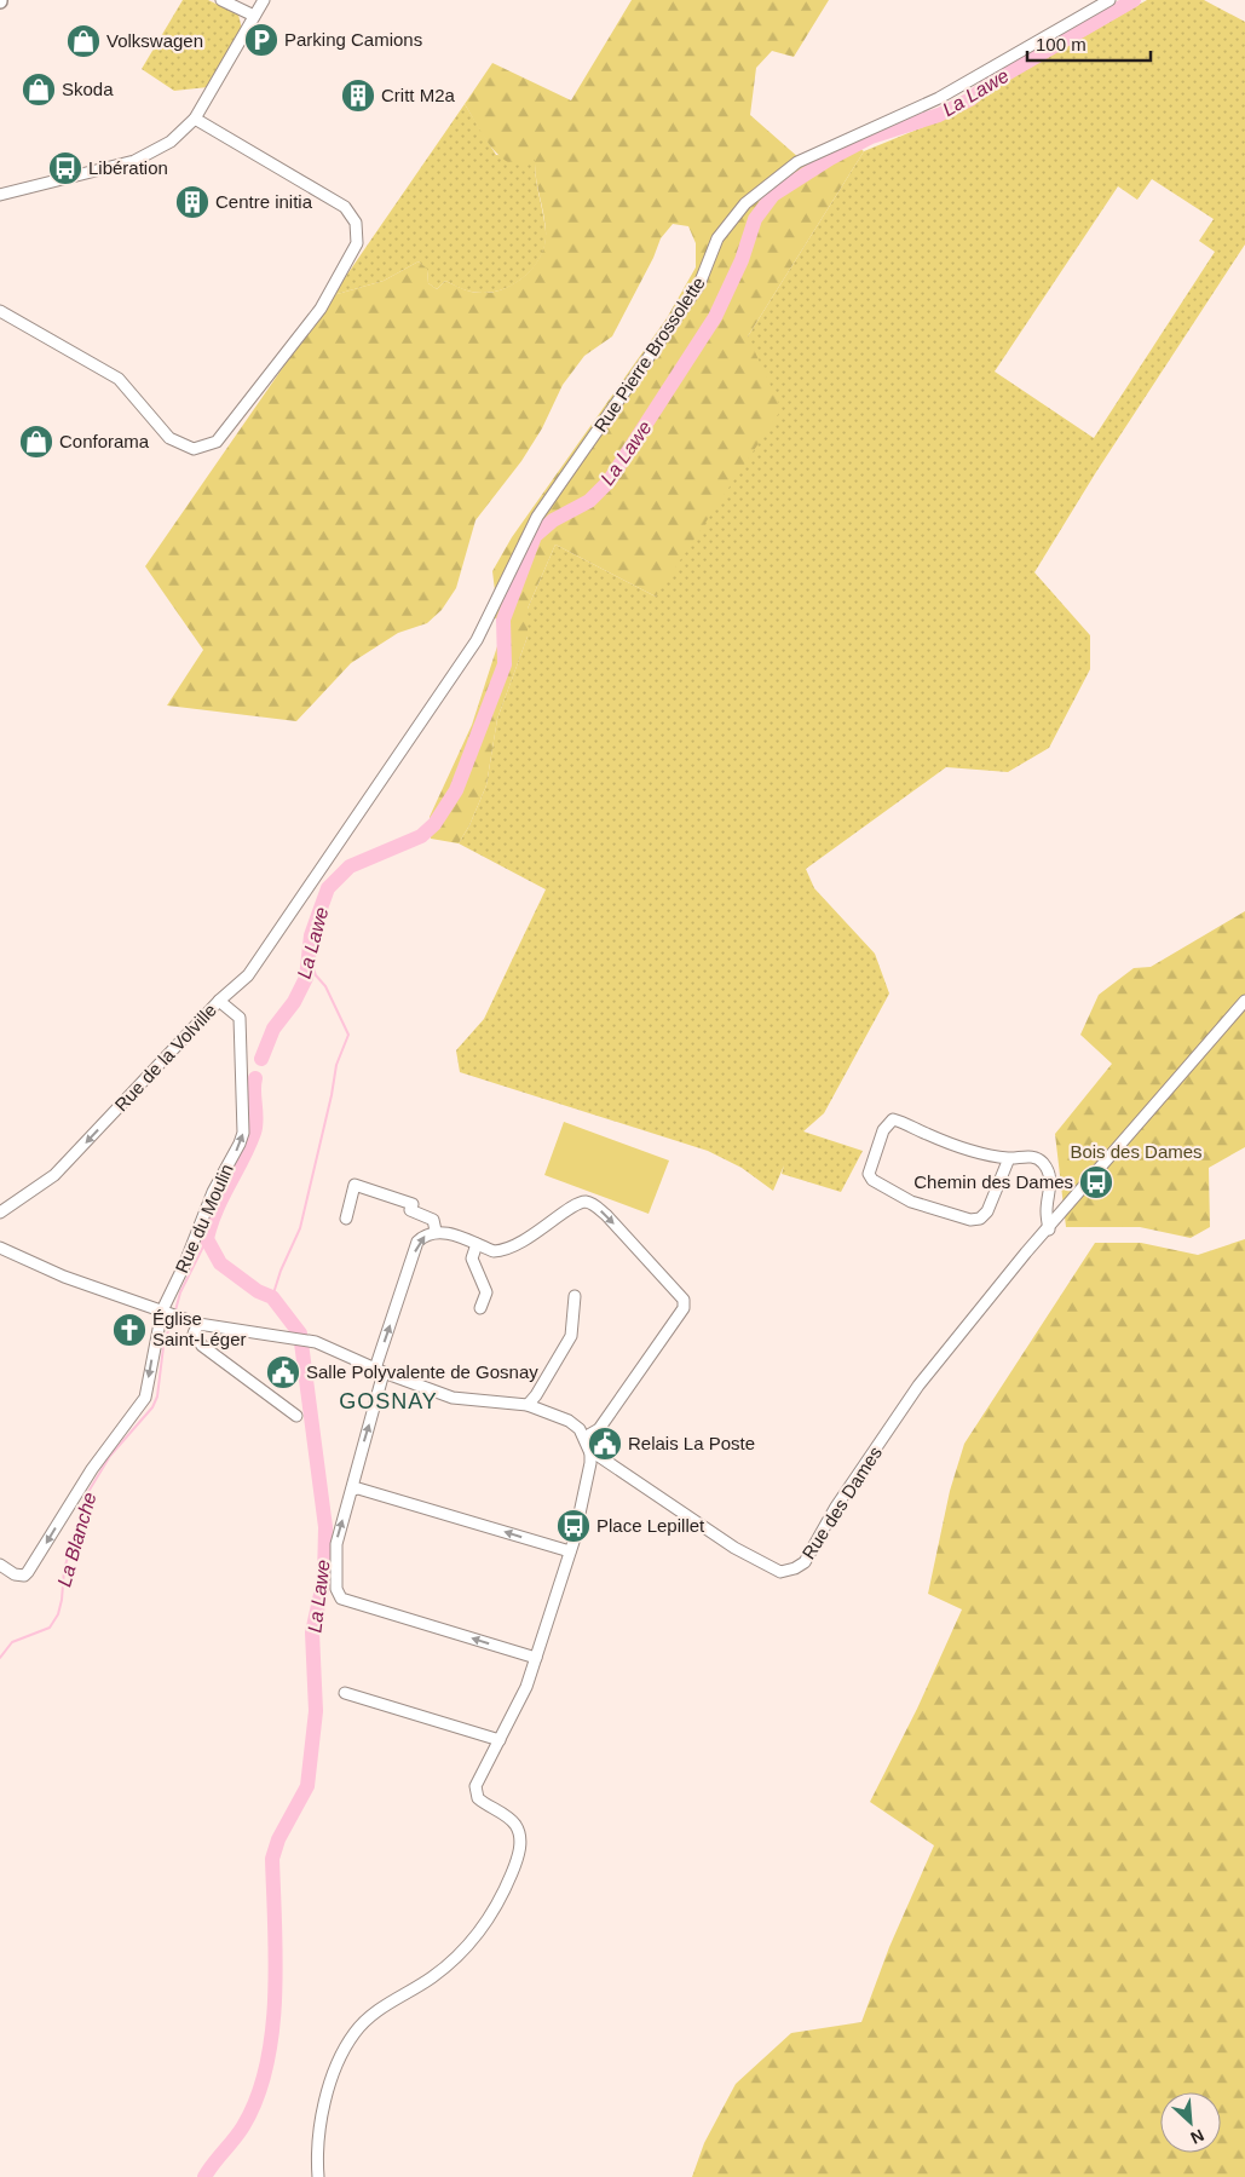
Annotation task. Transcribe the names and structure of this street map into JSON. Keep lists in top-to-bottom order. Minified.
{"streets":{"street":["Rue Pierre Brossolette","Rue de la Volville","Rue du Moulin","Rue des Dames"]},"crossings":[["Rue Pierre Brossolette","Rue de la Volville"],["Rue de la Volville","Rue du Moulin"]],"one_way":["Rue de la Volville"],"districts":["GOSNAY"],"water":["La Lawe","La Blanche"],"parks":["Bois des Dames"],"places":{"parking":["Parking Camions"],"shop":["Volkswagen","Skoda","Conforama"],"building":["Critt M2a","Centre initia"],"bus stop":["Libération","Chemin des Dames","Place Lepillet"],"church":["Église Saint-Léger"],"public building":["Salle Polyvalente de Gosnay","Relais La Poste"]},"scale_bar":"100 m","north":"bottom right"}
